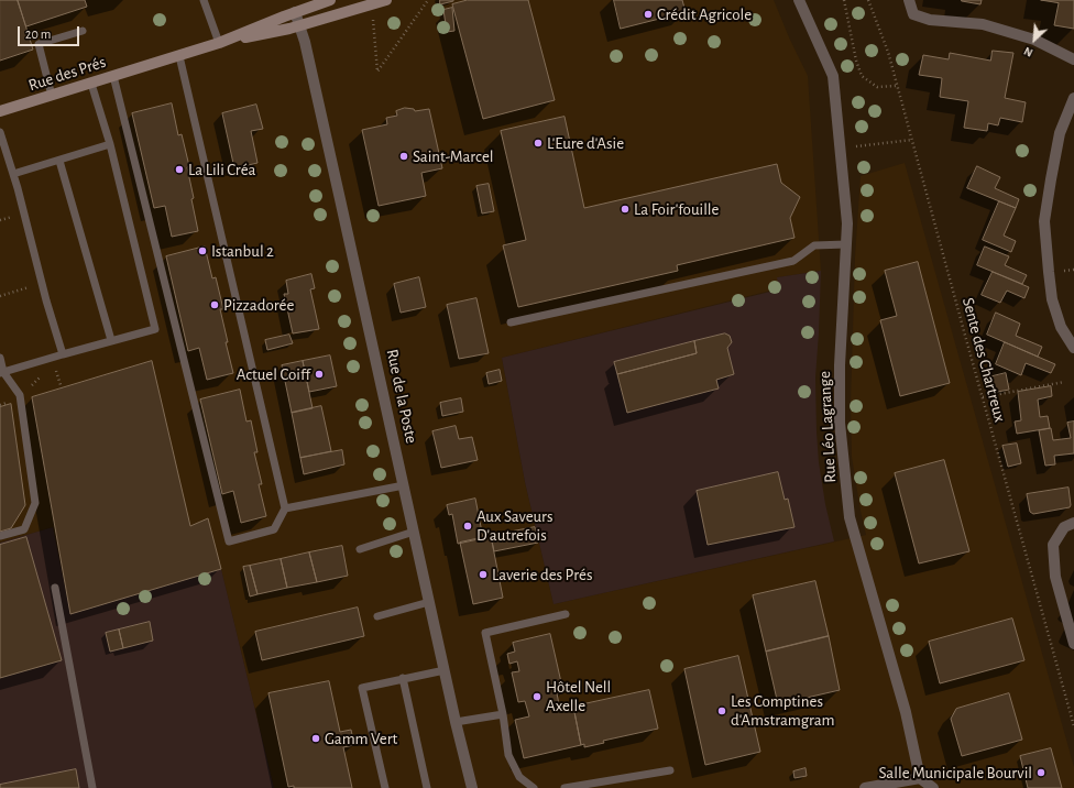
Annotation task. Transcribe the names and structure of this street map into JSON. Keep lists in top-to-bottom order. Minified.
{"streets":{"main road":["Rue des Prés"],"street":["Rue de la Poste","Rue Léo Lagrange"],"path":["Sente des Chartreux"]},"crossings":[["Rue des Prés","Rue de la Poste"]],"places":["Crédit Agricole","L'Eure d'Asie","Saint-Marcel","La Lili Créa","La Foir'fouille","Istanbul 2","Pizzadorée","Actuel Coiff","Aux Saveurs D'autrefois","Laverie des Prés","Hôtel Nell Axelle","Les Comptines d'Amstramgram","Gamm Vert","Salle Municipale Bourvil"],"scale_bar":"20 m","north":"bottom left"}
